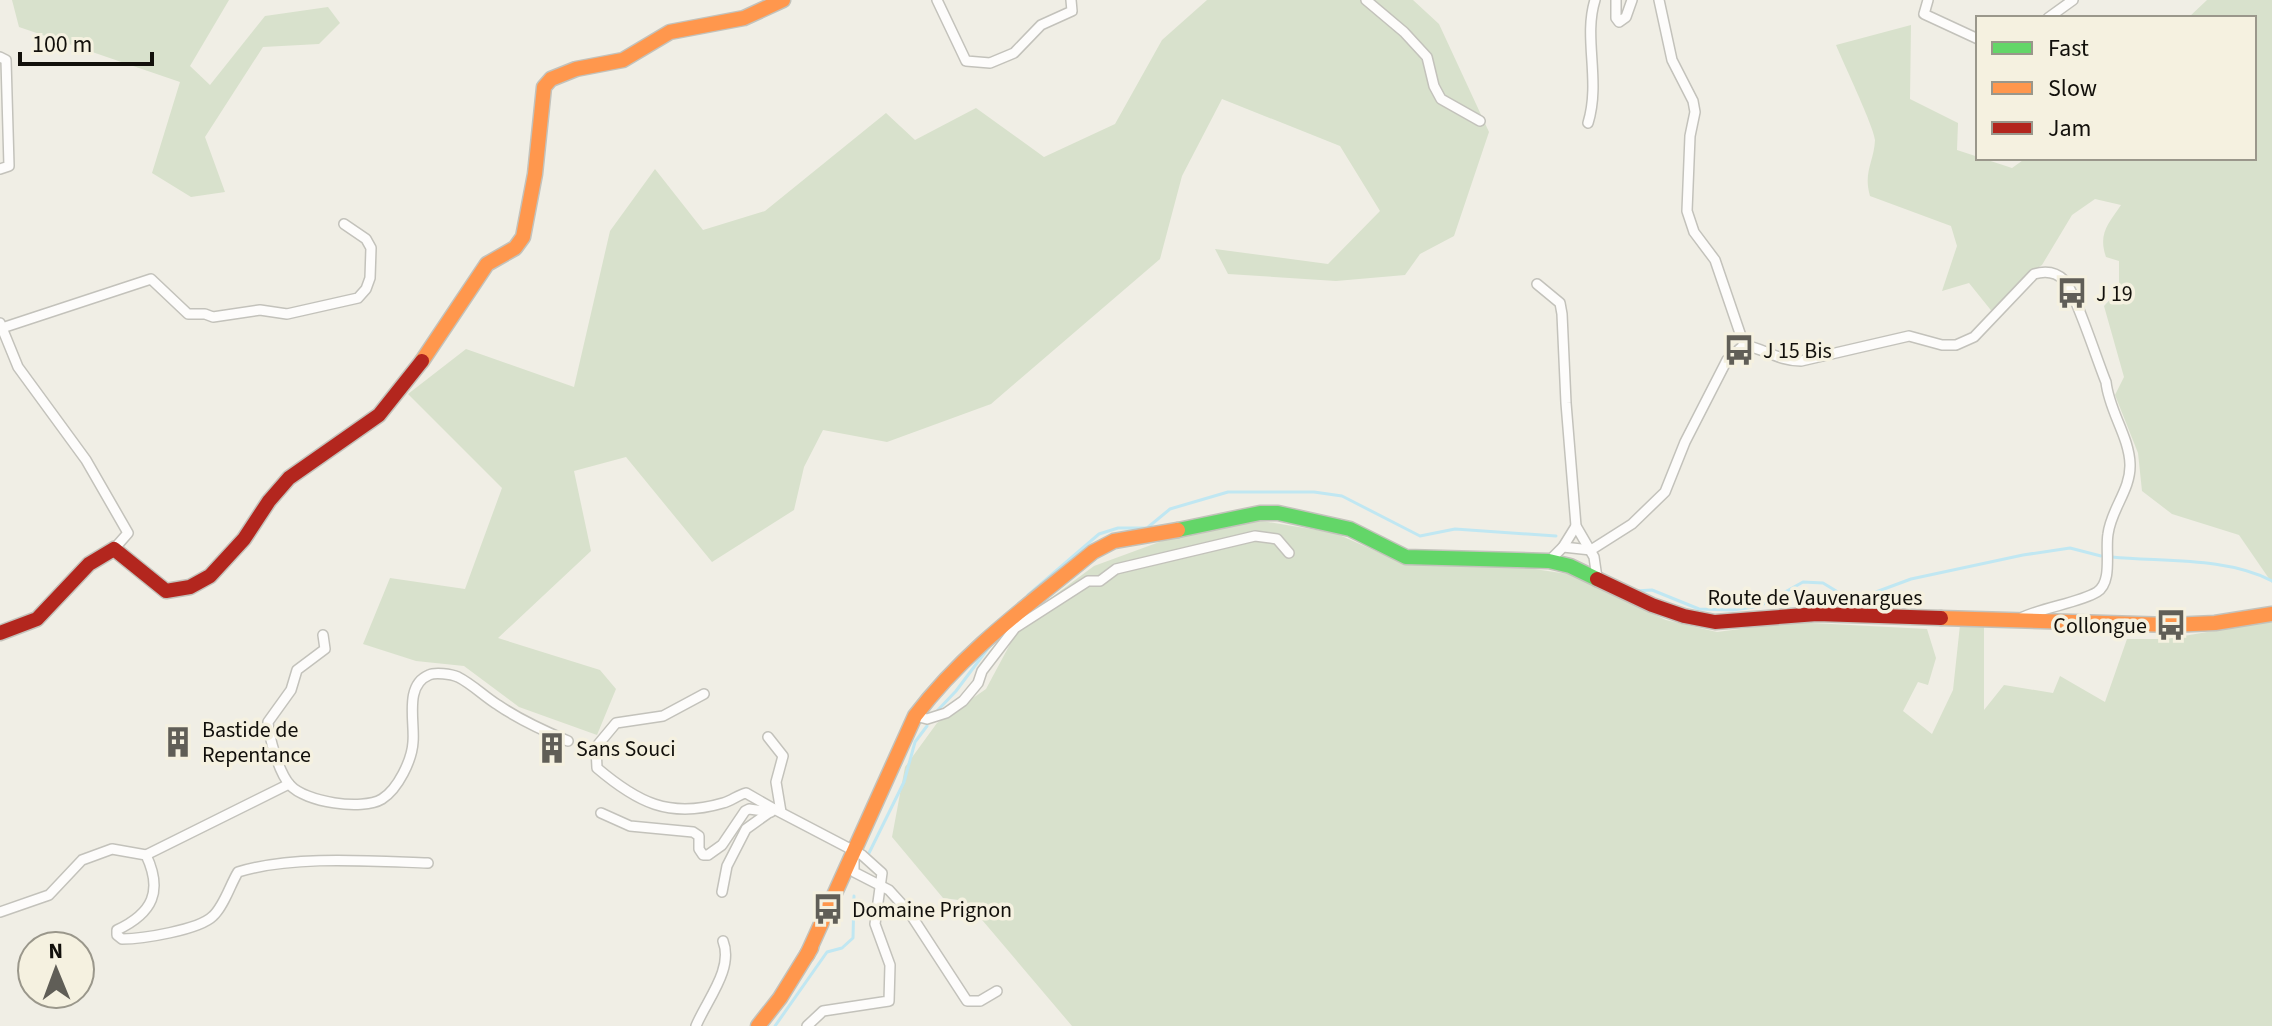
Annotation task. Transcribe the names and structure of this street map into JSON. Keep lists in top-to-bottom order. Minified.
{"streets":{"main road":["Route de Vauvenargues"]},"places":{"bus stop":["J 19","J 15 Bis","Collongue","Domaine Prignon"],"building":["Bastide de Repentance","Sans Souci"]},"legend":["Fast","Slow","Jam"],"scale_bar":"100 m","north":"top"}
